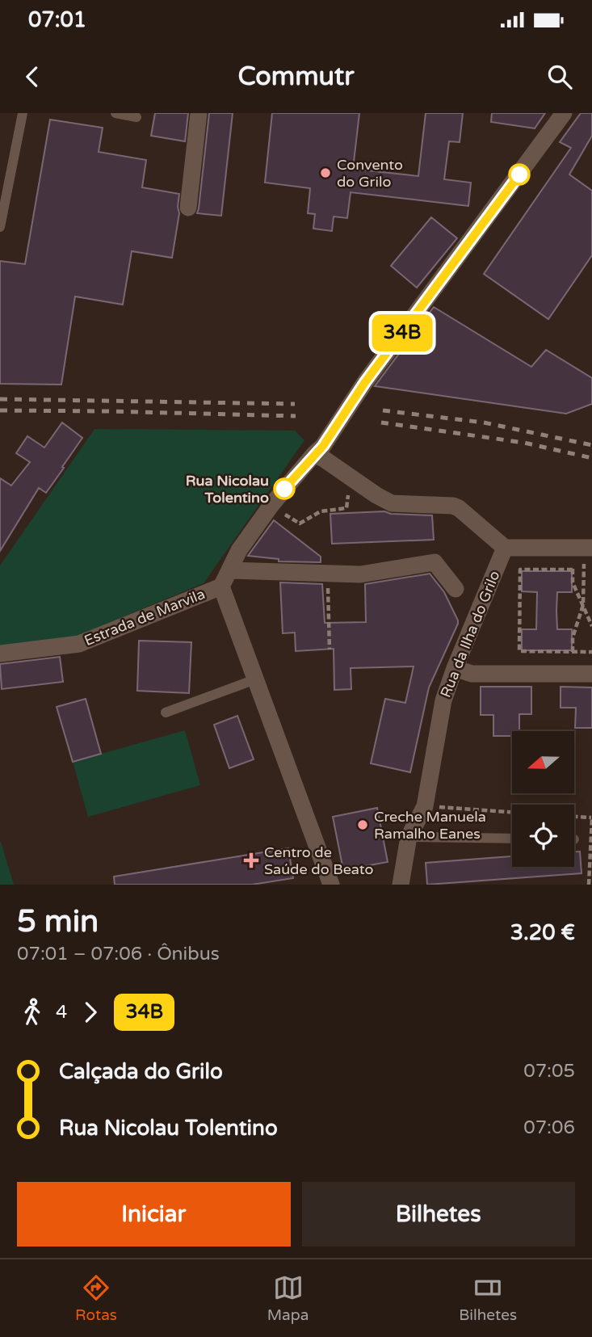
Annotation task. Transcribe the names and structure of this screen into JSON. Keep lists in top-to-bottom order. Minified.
{"streets":{"street":["Estrada de Marvila","Rua da Ilha do Grilo"]},"places":{"other":["Convento do Grilo","Rua Nicolau Tolentino","Creche Manuela Ramalho Eanes"],"health":["Centro de Saúde do Beato"]},"lines":["bus line 34B"],"north":"left","page":{"status":"07:01","header":"Commutr","on_map":"34B","heading":["5 min","07:01 – 07:06 · Ônibus","3.20 €"],"legs":["4","34B"],"list":[{"name":"Calçada do Grilo","value":"07:05"},{"name":"Rua Nicolau Tolentino","value":"07:06"}],"buttons":["Iniciar","Bilhetes"],"tabs":["Rotas","Mapa","Bilhetes"]}}
